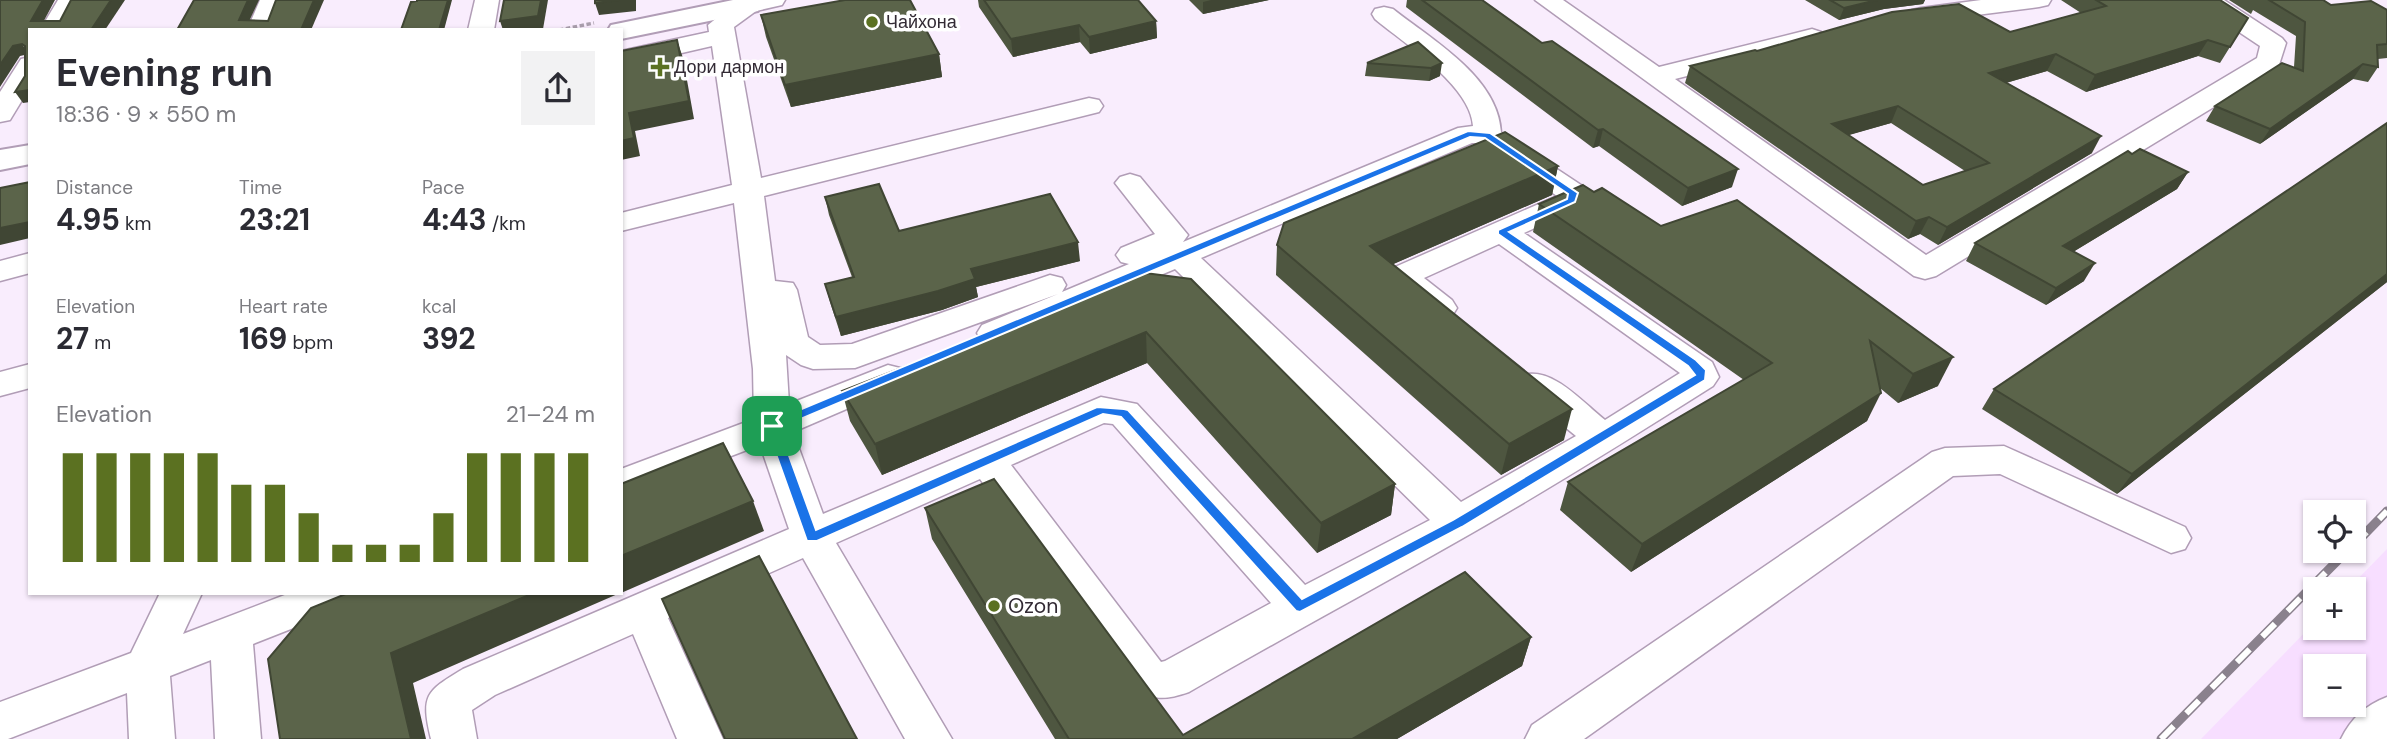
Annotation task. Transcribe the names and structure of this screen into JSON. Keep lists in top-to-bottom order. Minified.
{"places":{"other":["Чайхона","Ozon"],"health":["Дори дармон"]},"page":{"heading":["Evening run","18:36 · 9 × 550 m"],"stats":[["Distance","4.95 km"],["Time","23:21"],["Pace","4:43 /km"],["Elevation","27 m"],["Heart rate","169 bpm"],["kcal","392"]],"chart":["Elevation","21–24 m"],"map_buttons":["+","−"]}}
